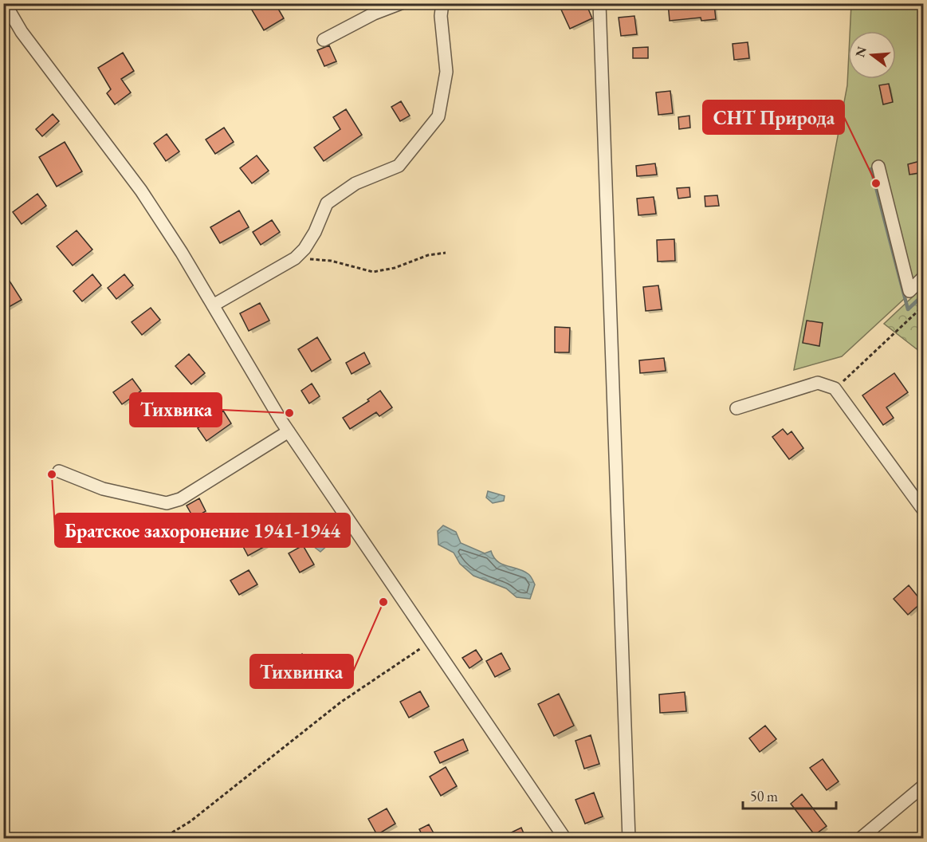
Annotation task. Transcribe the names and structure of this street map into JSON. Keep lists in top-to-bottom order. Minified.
{"places":["СНТ Природа","Тихвика","Братское захоронение 1941-1944","Тихвинка"],"scale_bar":"50 m","north":"left"}
